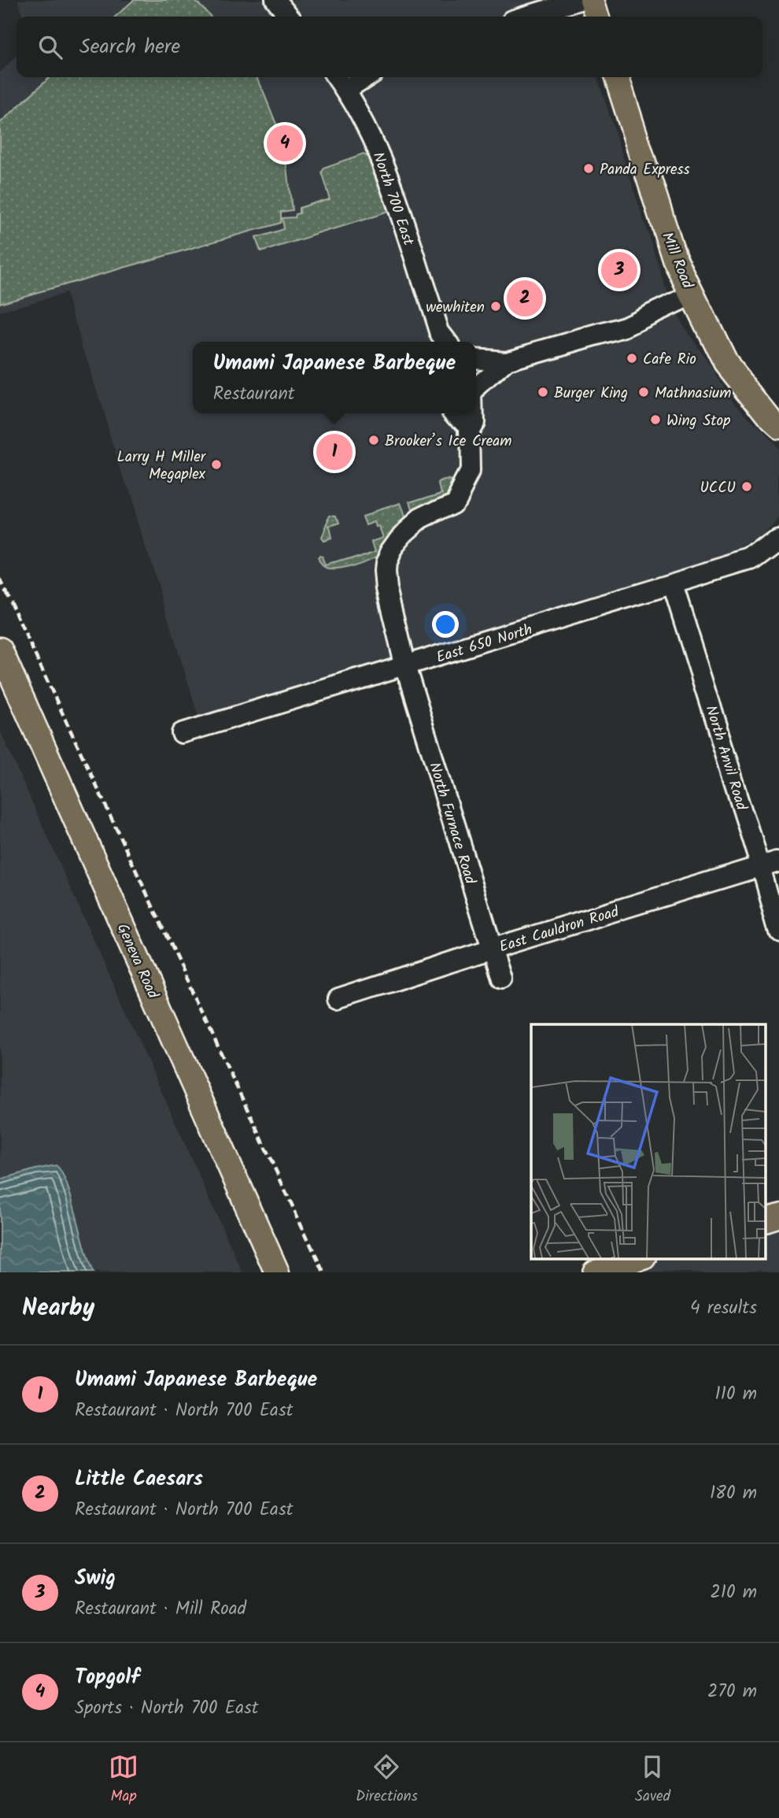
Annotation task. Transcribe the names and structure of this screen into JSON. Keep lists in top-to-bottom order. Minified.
{"streets":{"main road":["Mill Road","Geneva Road"],"street":["North 700 East","East 650 North","North Anvil Road","North Furnace Road","East Cauldron Road"]},"crossings":[["East 650 North","North Anvil Road"],["East 650 North","North Furnace Road"],["North Anvil Road","East Cauldron Road"],["North Furnace Road","East Cauldron Road"]],"places":["Panda Express","wewhiten","Cafe Rio","Burger King","Mathnasium","Wing Stop","Brooker’s Ice Cream","Larry H Miller Megaplex","UCCU"],"page":{"search":"Search here","pins":["4","3","2","1"],"popup":["Umami Japanese Barbeque","Restaurant"],"heading":["Nearby","4 results"],"list":[{"mark":"1","name":"Umami Japanese Barbeque","note":"Restaurant · North 700 East","value":"110 m"},{"mark":"2","name":"Little Caesars","note":"Restaurant · North 700 East","value":"180 m"},{"mark":"3","name":"Swig","note":"Restaurant · Mill Road","value":"210 m"},{"mark":"4","name":"Topgolf","note":"Sports · North 700 East","value":"270 m"}],"nav":["Map","Directions","Saved"]}}
